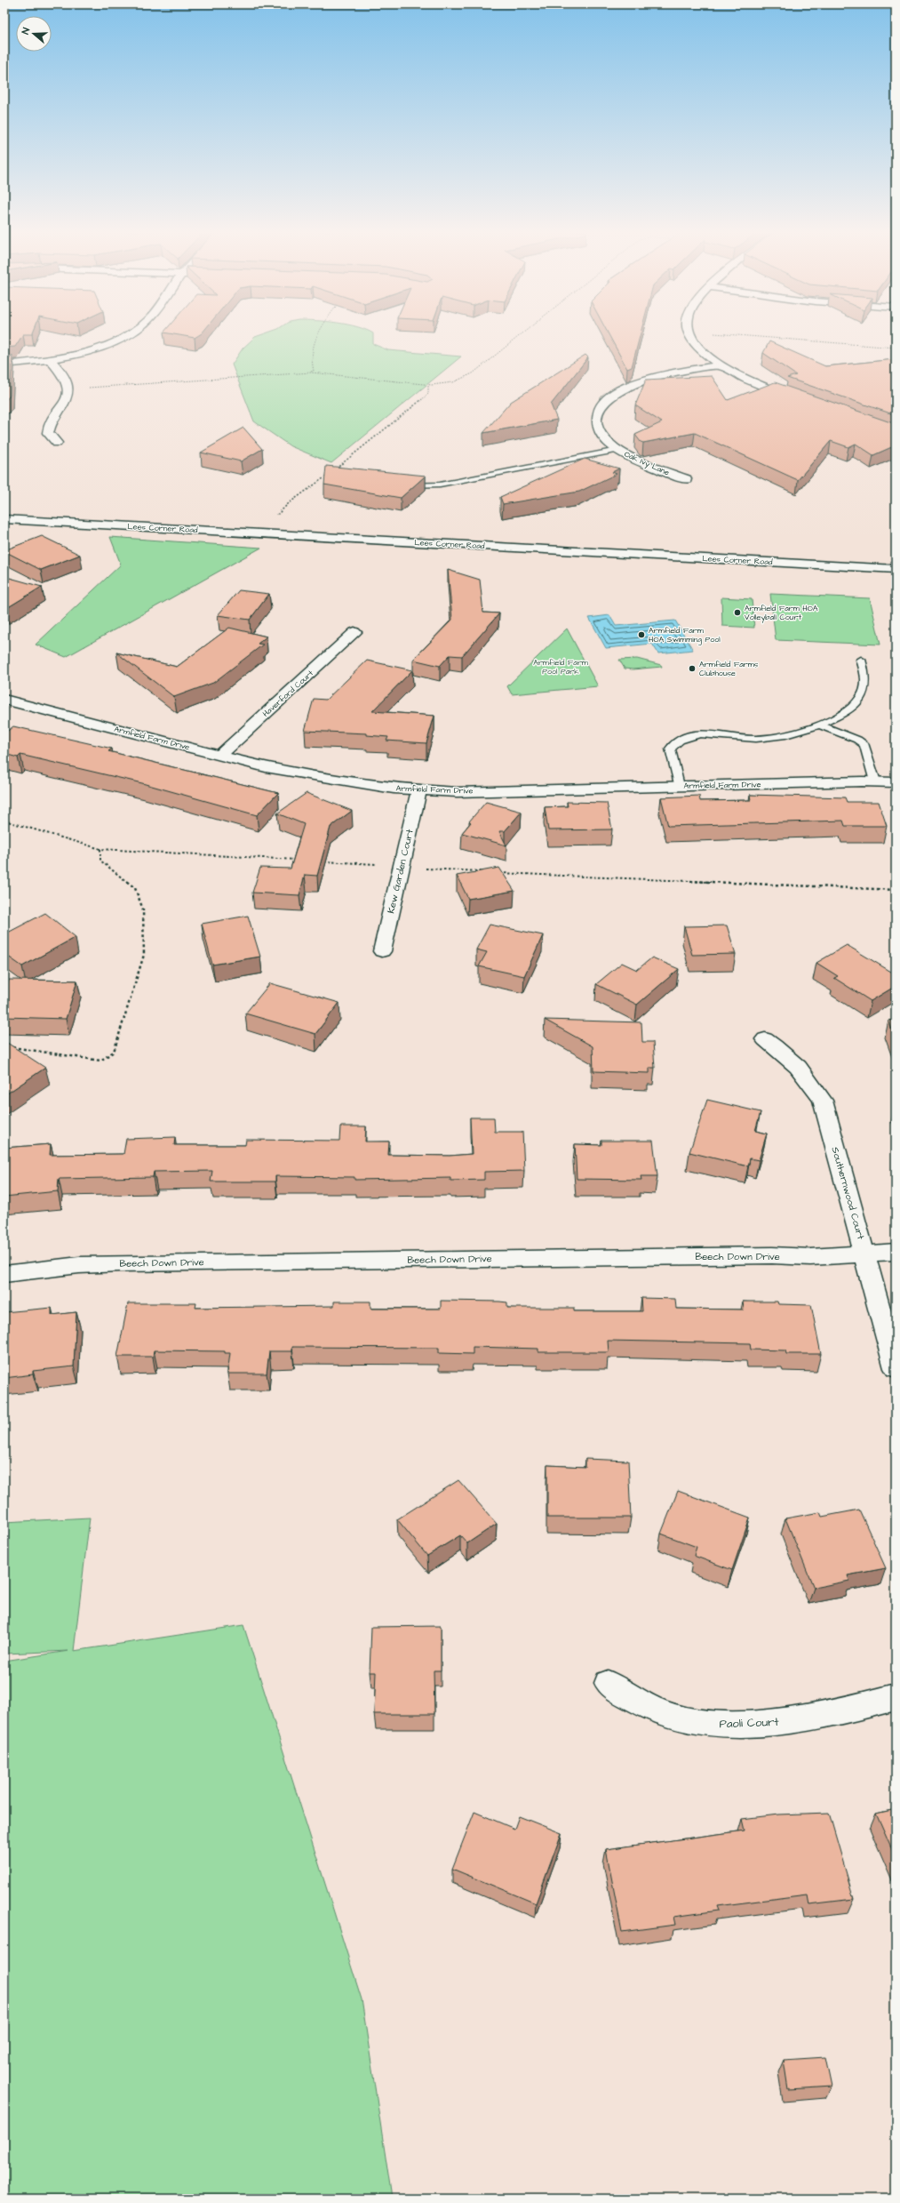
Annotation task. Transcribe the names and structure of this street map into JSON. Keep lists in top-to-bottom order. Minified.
{"streets":{"street":["Oak Ivy Lane","Lees Corner Road","Haverford Court","Armfield Farm Drive","Kew Garden Court","Southernwood Court","Beech Down Drive","Paoli Court"]},"crossings":[["Haverford Court","Armfield Farm Drive"],["Armfield Farm Drive","Kew Garden Court"],["Southernwood Court","Beech Down Drive"]],"parks":["Armfield Farm Pool Park"],"places":["Armfield Farm HOA Volleyball Court","Armfield Farm HOA Swimming Pool","Armfield Farms Clubhouse"],"north":"left"}
